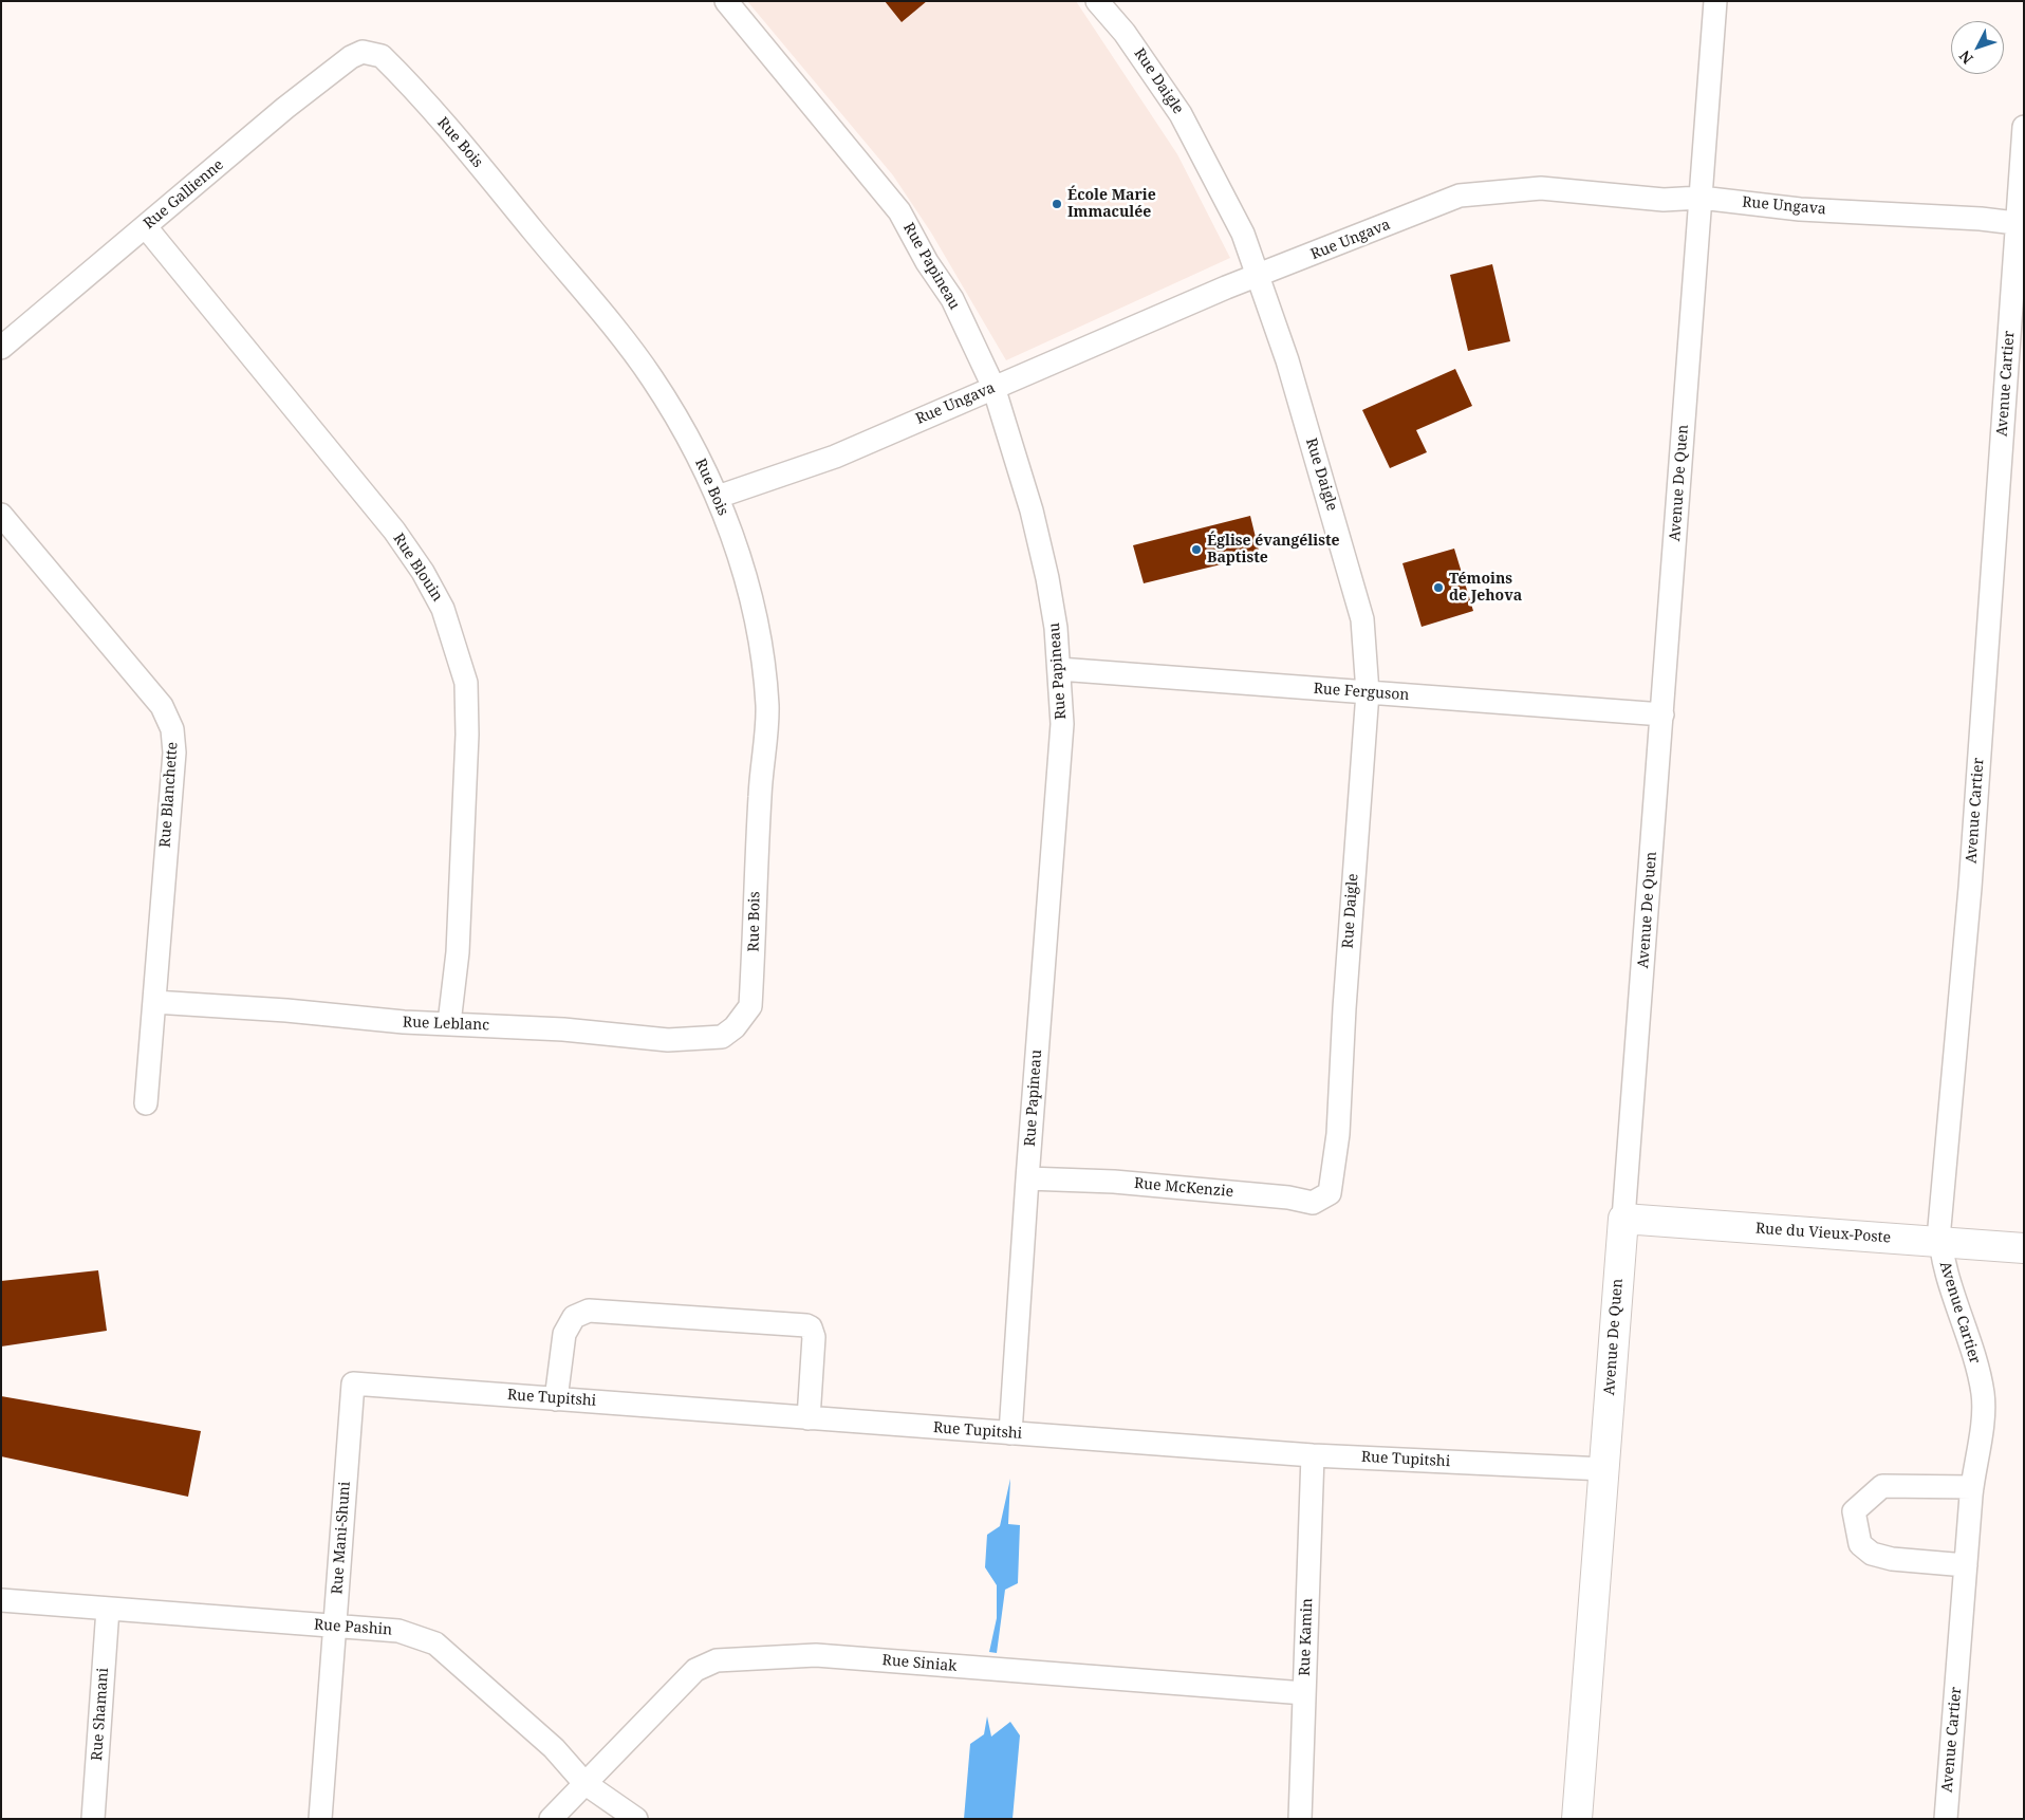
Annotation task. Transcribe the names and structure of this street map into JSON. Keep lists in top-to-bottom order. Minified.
{"streets":{"street":["Rue Daigle","Rue Bois","Rue Gallienne","Rue Ungava","Rue Papineau","Avenue Cartier","Avenue De Quen","Rue Blouin","Rue Ferguson","Rue Blanchette","Rue Leblanc","Rue McKenzie","Rue du Vieux-Poste","Rue Tupitshi","Rue Mani-Shuni","Rue Pashin","Rue Kamin","Rue Siniak","Rue Shamani"]},"crossings":[["Rue Daigle","Rue Ungava"],["Rue Daigle","Rue Ferguson"],["Rue Daigle","Rue McKenzie"],["Rue Bois","Rue Gallienne"],["Rue Bois","Rue Ungava"],["Rue Bois","Rue Leblanc"],["Rue Gallienne","Rue Blouin"],["Rue Ungava","Rue Papineau"],["Rue Ungava","Avenue Cartier"],["Rue Ungava","Avenue De Quen"],["Rue Papineau","Rue Ferguson"],["Rue Papineau","Rue McKenzie"],["Rue Papineau","Rue Tupitshi"],["Avenue Cartier","Rue du Vieux-Poste"],["Avenue De Quen","Rue Ferguson"],["Avenue De Quen","Rue du Vieux-Poste"],["Avenue De Quen","Rue Tupitshi"],["Rue Blouin","Rue Leblanc"],["Rue Blanchette","Rue Leblanc"],["Rue Tupitshi","Rue Mani-Shuni"],["Rue Tupitshi","Rue Kamin"],["Rue Mani-Shuni","Rue Pashin"],["Rue Pashin","Rue Siniak"],["Rue Pashin","Rue Shamani"],["Rue Kamin","Rue Siniak"]],"places":["École Marie Immaculée","Église évangéliste Baptiste","Témoins de Jehova"],"north":"bottom left"}
